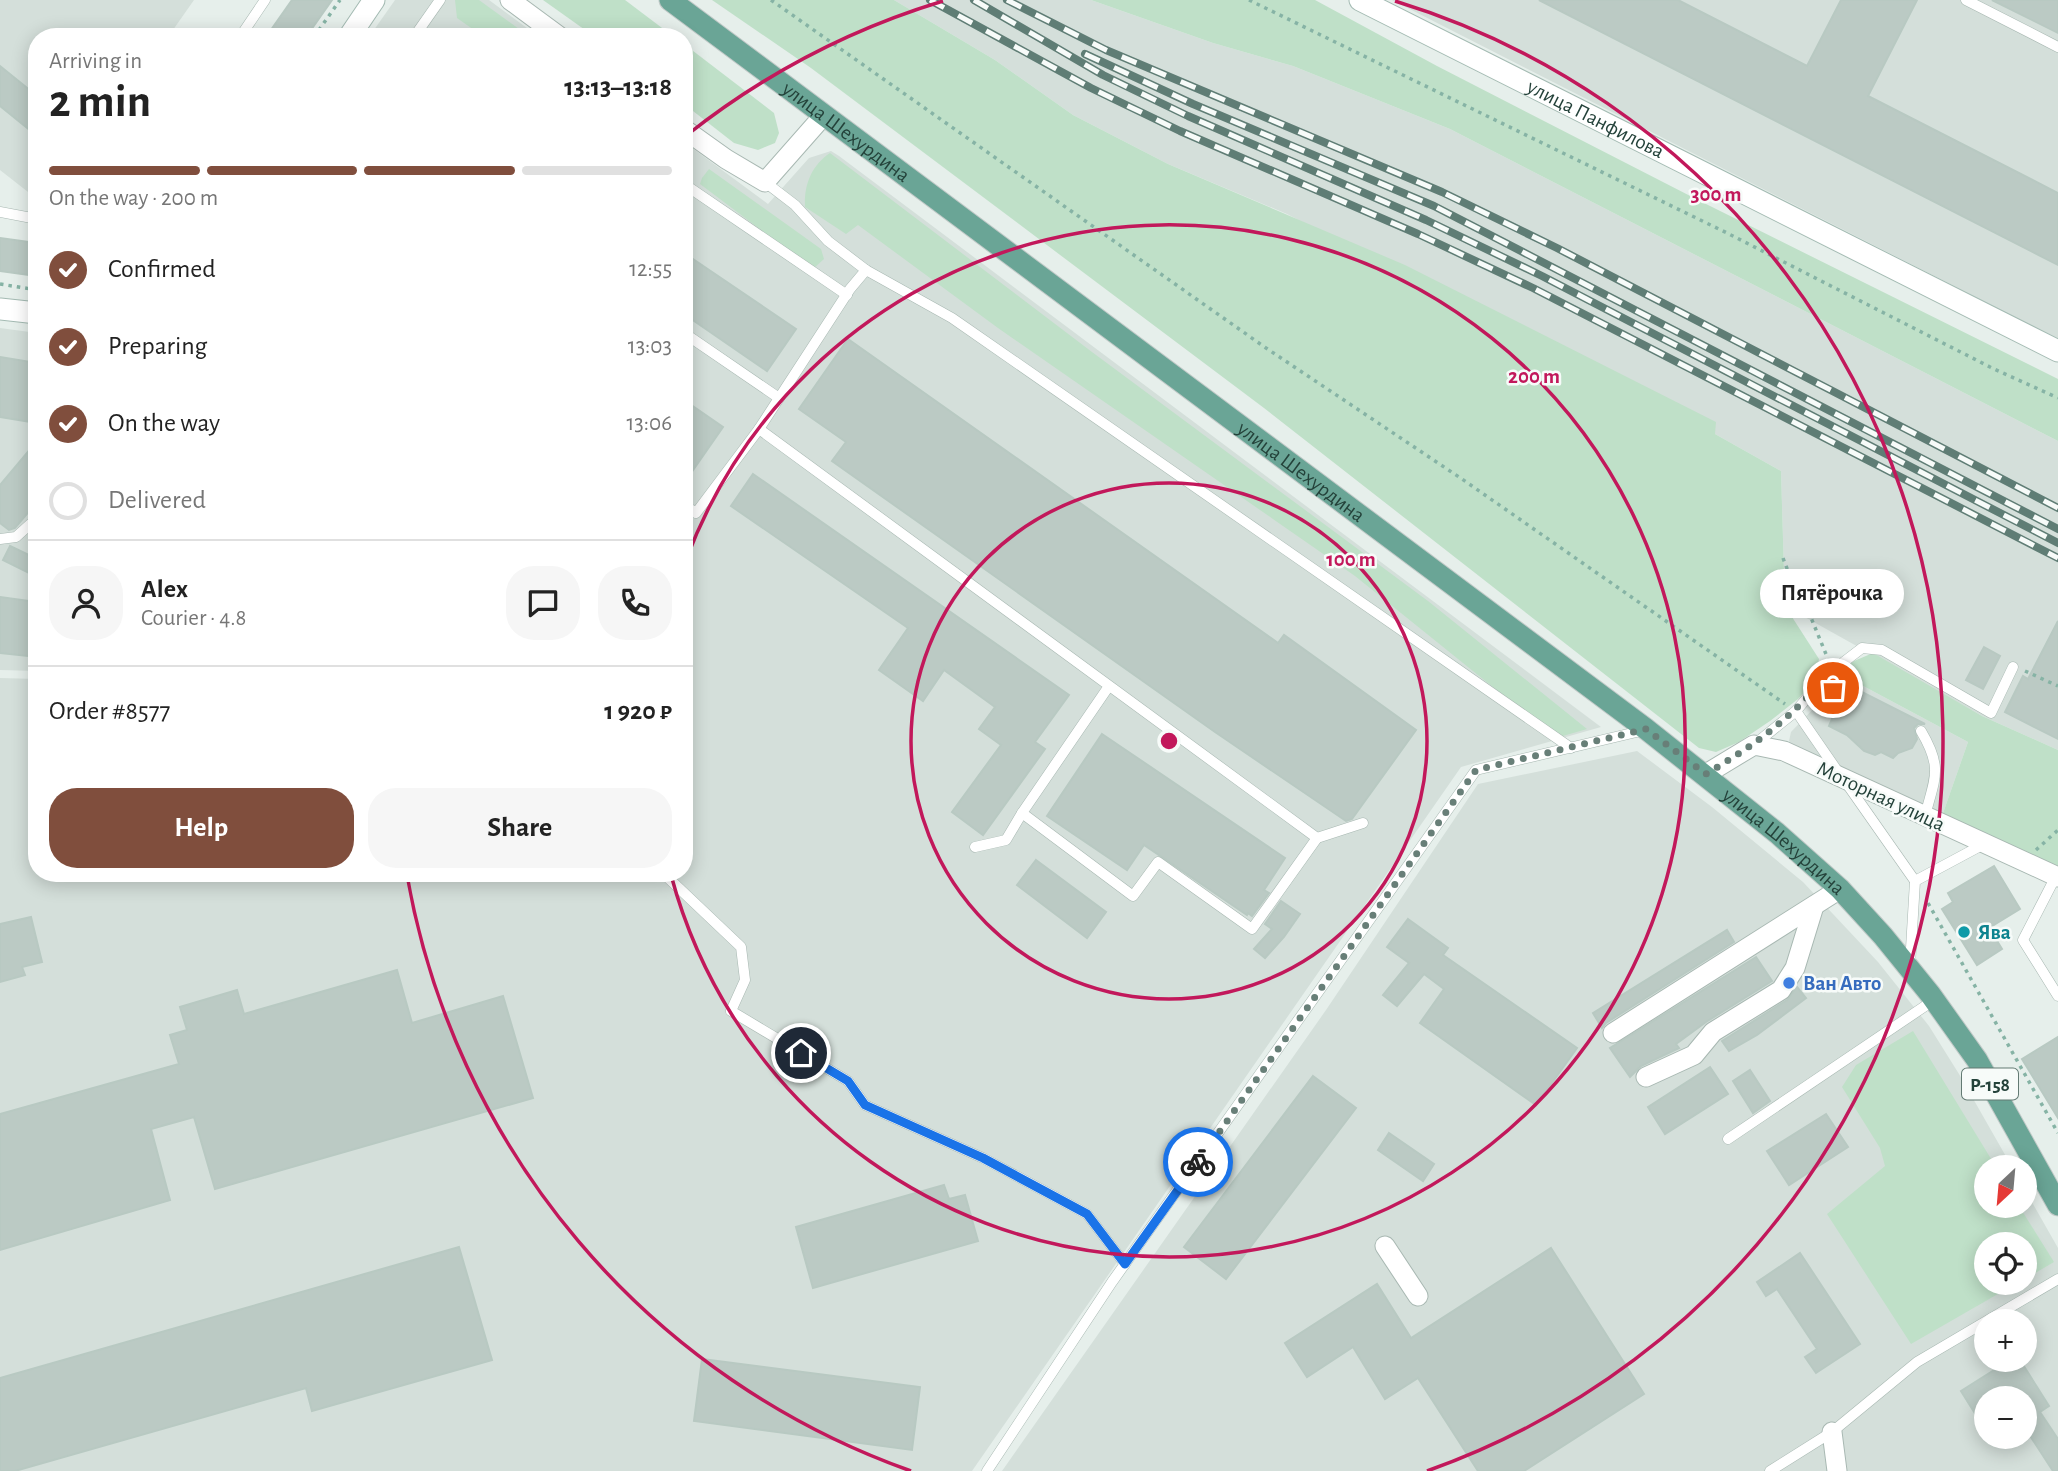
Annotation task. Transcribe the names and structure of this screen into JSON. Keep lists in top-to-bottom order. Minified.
{"streets":{"main road":["улица Панфилова","улица Шехурдина","Р-158"],"street":["Моторная улица"]},"crossings":[["улица Шехурдина","Р-158"]],"places":["Пятёрочка","Ява","Ван Авто"],"north":"bottom left","page":{"heading":["2 min","Arriving in","13:13–13:18"],"panel":["Alex","Courier · 4.8","Order #8577","1 920 ₽"],"bar":"On the way · 200 m","list":[["Confirmed","12:55"],["Preparing","13:03"],["On the way","13:06"],"Delivered"],"bubble":"Пятёрочка","buttons":["Help","Share"],"map_buttons":["+","−"]},"rings":["300 m","200 m","100 m"]}
